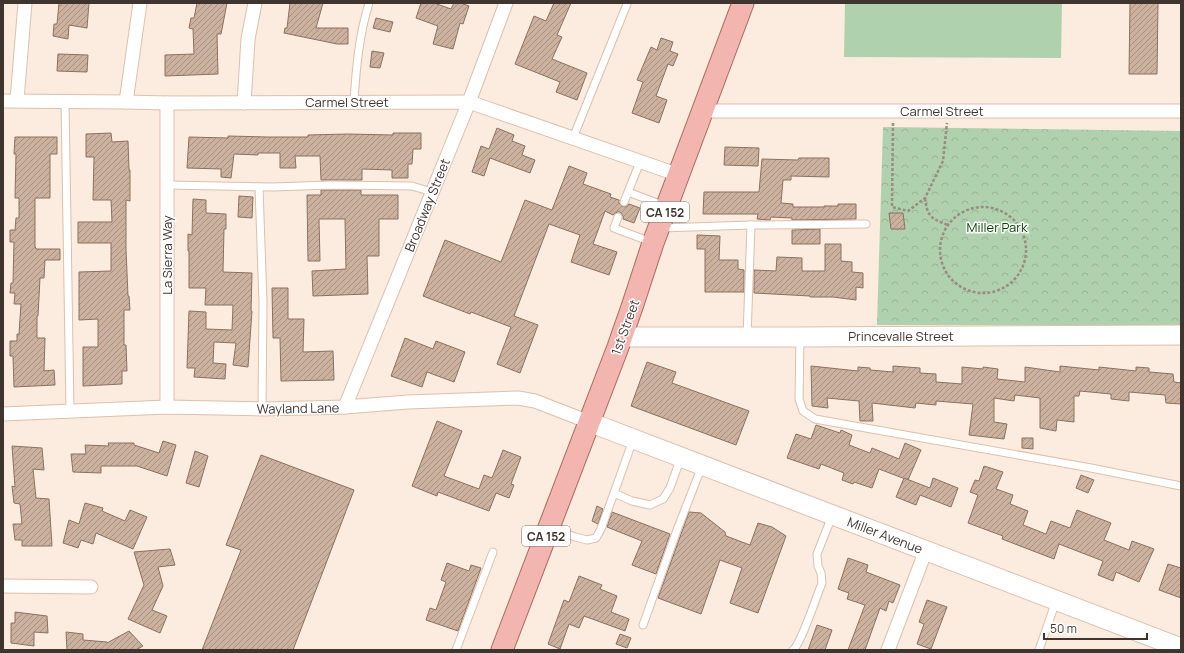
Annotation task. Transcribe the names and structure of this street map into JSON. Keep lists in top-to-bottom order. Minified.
{"streets":{"main road":["CA 152","1st Street"],"street":["Carmel Street","Broadway Street","La Sierra Way","Princevalle Street","Wayland Lane","Miller Avenue"]},"crossings":[["Carmel Street","Broadway Street"],["Carmel Street","La Sierra Way"],["Carmel Street","1st Street"],["Broadway Street","Wayland Lane"],["La Sierra Way","Wayland Lane"],["1st Street","Princevalle Street"],["1st Street","Wayland Lane"],["1st Street","Miller Avenue"],["Wayland Lane","Miller Avenue"]],"parks":["Miller Park"],"scale_bar":"50 m"}
